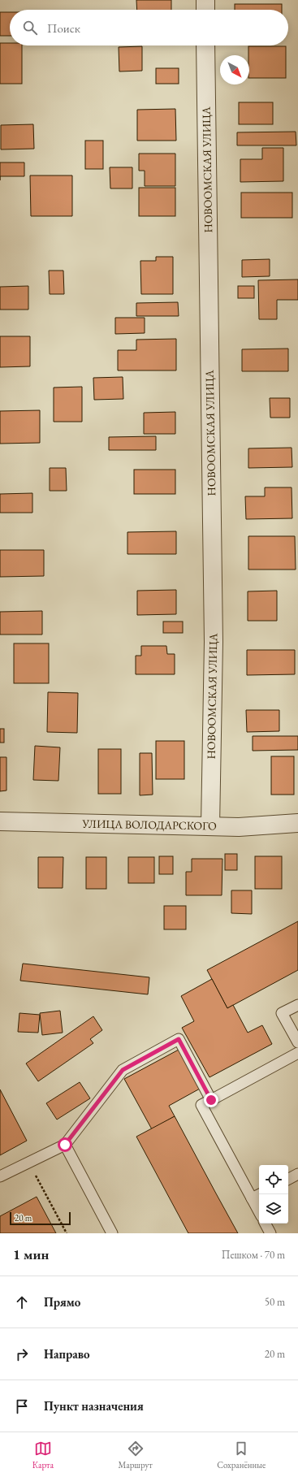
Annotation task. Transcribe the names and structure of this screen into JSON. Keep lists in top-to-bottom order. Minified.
{"streets":{"street":["НОВООМСКАЯ УЛИЦА","УЛИЦА ВОЛОДАРСКОГО"]},"crossings":[["НОВООМСКАЯ УЛИЦА","УЛИЦА ВОЛОДАРСКОГО"]],"scale_bar":"20 m","north":"bottom right","page":{"search":"Поиск","scale":"20 m","heading":["1 мин","Пешком · 70 m"],"list":[["Прямо","50 m"],["Направо","20 m"],"Пункт назначения"],"nav":["Карта","Маршрут","Сохранённые"]}}
